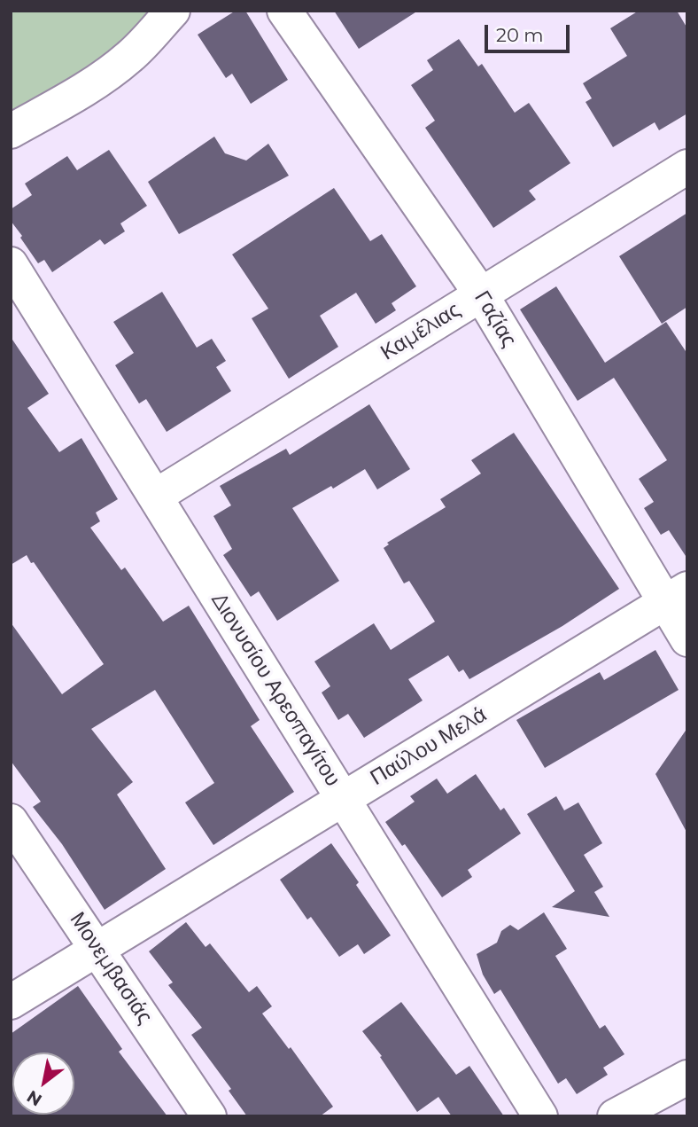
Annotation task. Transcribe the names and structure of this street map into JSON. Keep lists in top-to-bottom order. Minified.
{"streets":{"street":["Γαζίας","Καμέλιας","Διονυσίου Αρεοπαγίτου","Παύλου Μελά","Μονεμβασιάς"]},"crossings":[["Γαζίας","Καμέλιας"],["Γαζίας","Παύλου Μελά"],["Καμέλιας","Διονυσίου Αρεοπαγίτου"],["Διονυσίου Αρεοπαγίτου","Παύλου Μελά"],["Παύλου Μελά","Μονεμβασιάς"]],"scale_bar":"20 m","north":"bottom left"}
